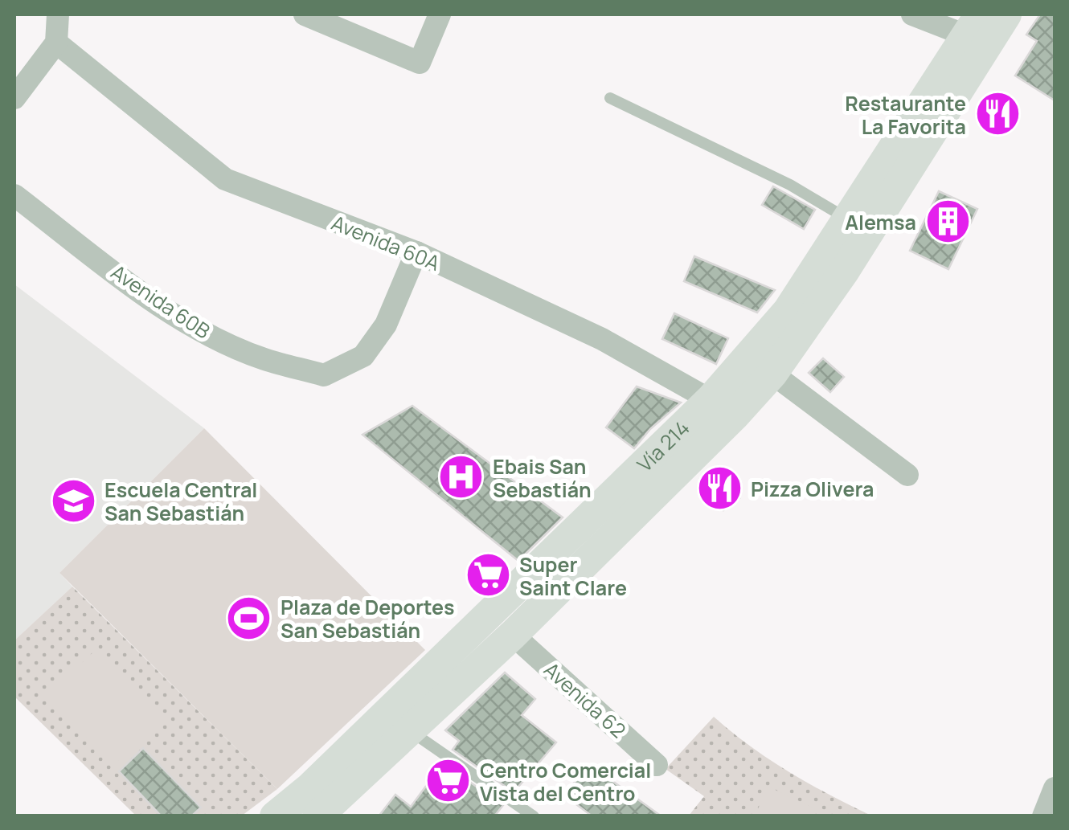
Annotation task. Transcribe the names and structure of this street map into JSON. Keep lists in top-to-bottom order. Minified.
{"streets":{"main road":["Vía 214"],"street":["Avenida 60A","Avenida 60B","Avenida 62"]},"crossings":[["Avenida 60A","Avenida 60B"],["Avenida 60A","Vía 214"],["Vía 214","Avenida 62"]],"places":{"restaurant":["Restaurante La Favorita","Pizza Olivera"],"building":["Alemsa"],"hospital":["Ebais San Sebastián"],"school or university":["Escuela Central San Sebastián"],"supermarket":["Super Saint Clare","Centro Comercial Vista del Centro"],"sports":["Plaza de Deportes San Sebastián"]}}
